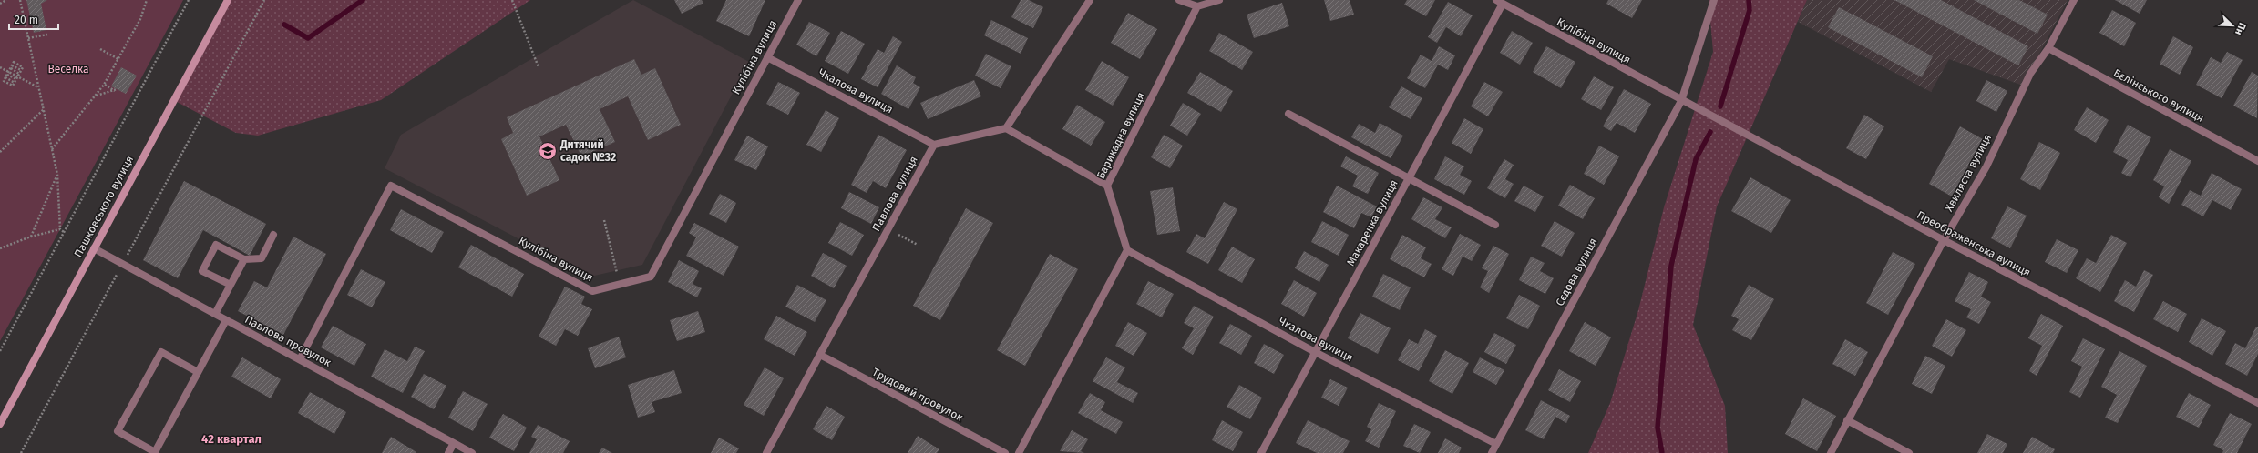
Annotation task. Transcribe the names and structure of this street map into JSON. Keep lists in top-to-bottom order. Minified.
{"streets":{"street":["Кулібіна вулиця","Чкалова вулиця","Бєлінського вулиця","Барикадна вулиця","Хвиляста вулиця","Павлова вулиця","Пашковського вулиця","Макаренка вулиця","Преображенська вулиця","Сєдова вулиця","Павлова провулок","Трудовий провулок"]},"crossings":[["Кулібіна вулиця","Чкалова вулиця"],["Кулібіна вулиця","Макаренка вулиця"],["Кулібіна вулиця","Преображенська вулиця"],["Кулібіна вулиця","Сєдова вулиця"],["Кулібіна вулиця","Павлова провулок"],["Чкалова вулиця","Барикадна вулиця"],["Чкалова вулиця","Павлова вулиця"],["Чкалова вулиця","Макаренка вулиця"],["Чкалова вулиця","Сєдова вулиця"],["Бєлінського вулиця","Хвиляста вулиця"],["Хвиляста вулиця","Преображенська вулиця"],["Павлова вулиця","Трудовий провулок"],["Пашковського вулиця","Павлова провулок"],["Преображенська вулиця","Сєдова вулиця"]],"districts":["42 квартал"],"parks":["Веселка"],"places":{"school or university":["Дитячий садок №32"]},"scale_bar":"20 m","north":"bottom right"}
